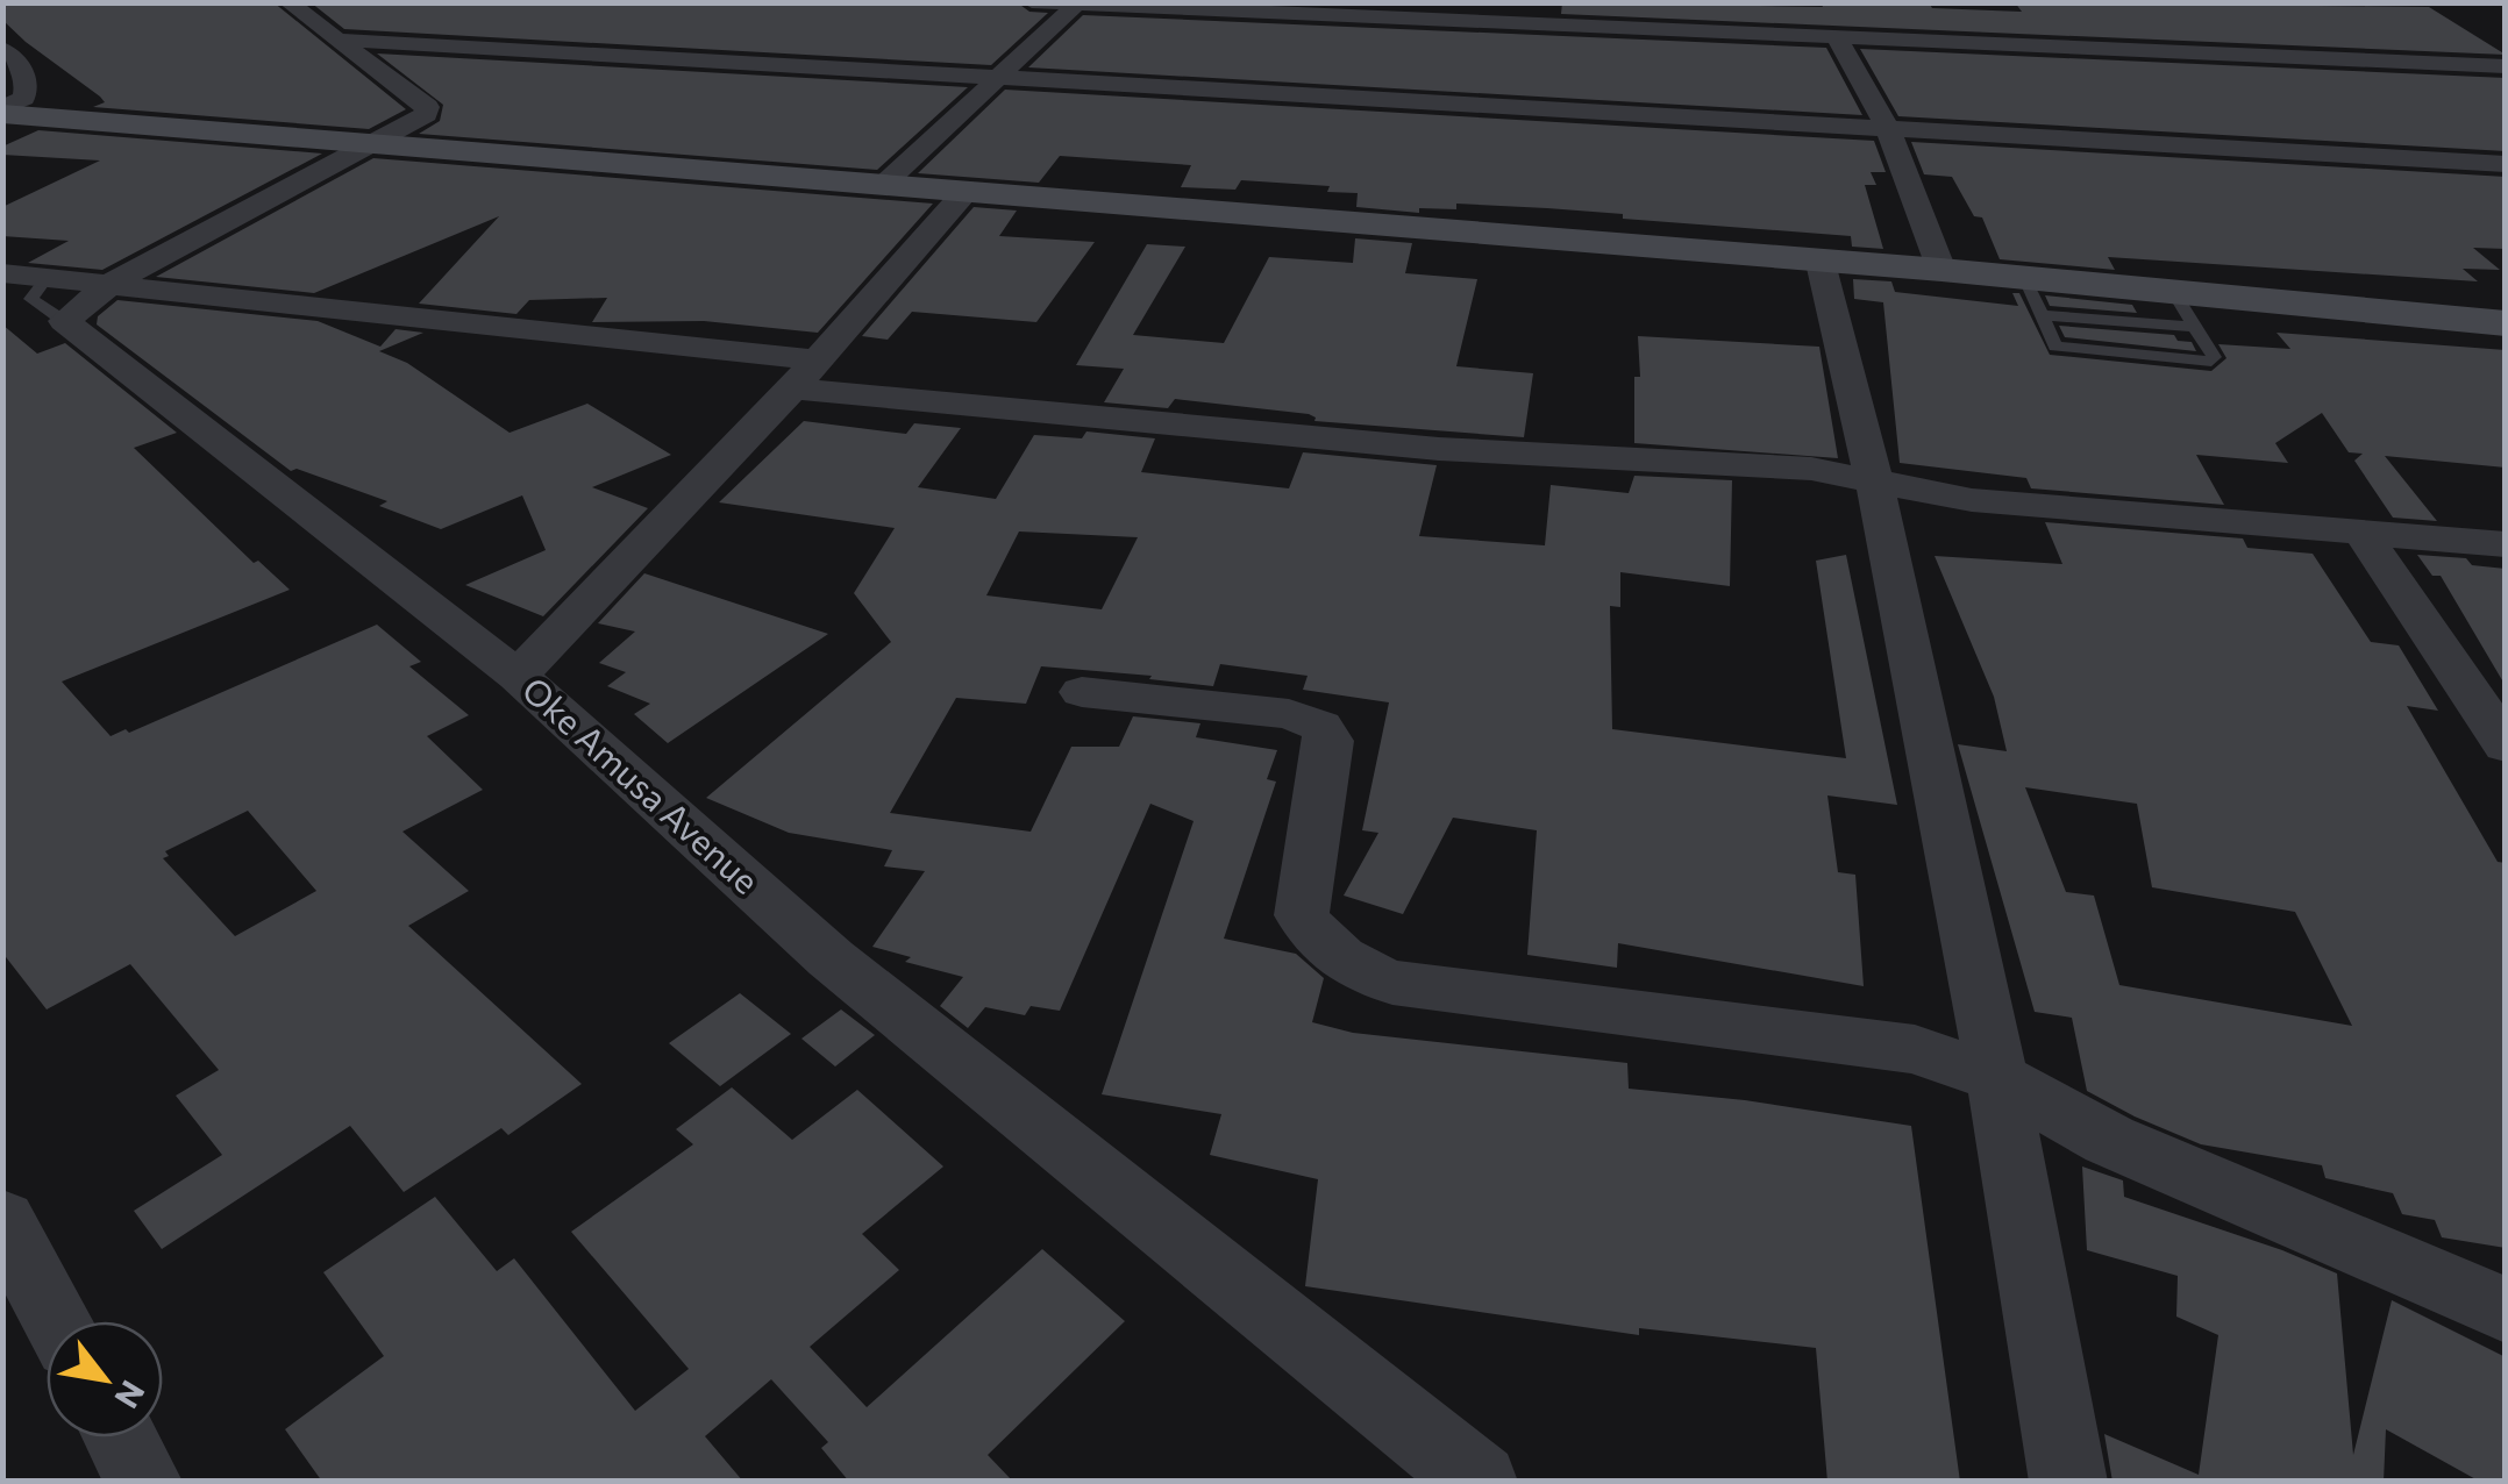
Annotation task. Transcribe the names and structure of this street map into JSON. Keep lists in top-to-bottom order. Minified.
{"streets":{"street":["Oke Amusa Avenue"]},"north":"bottom right"}
